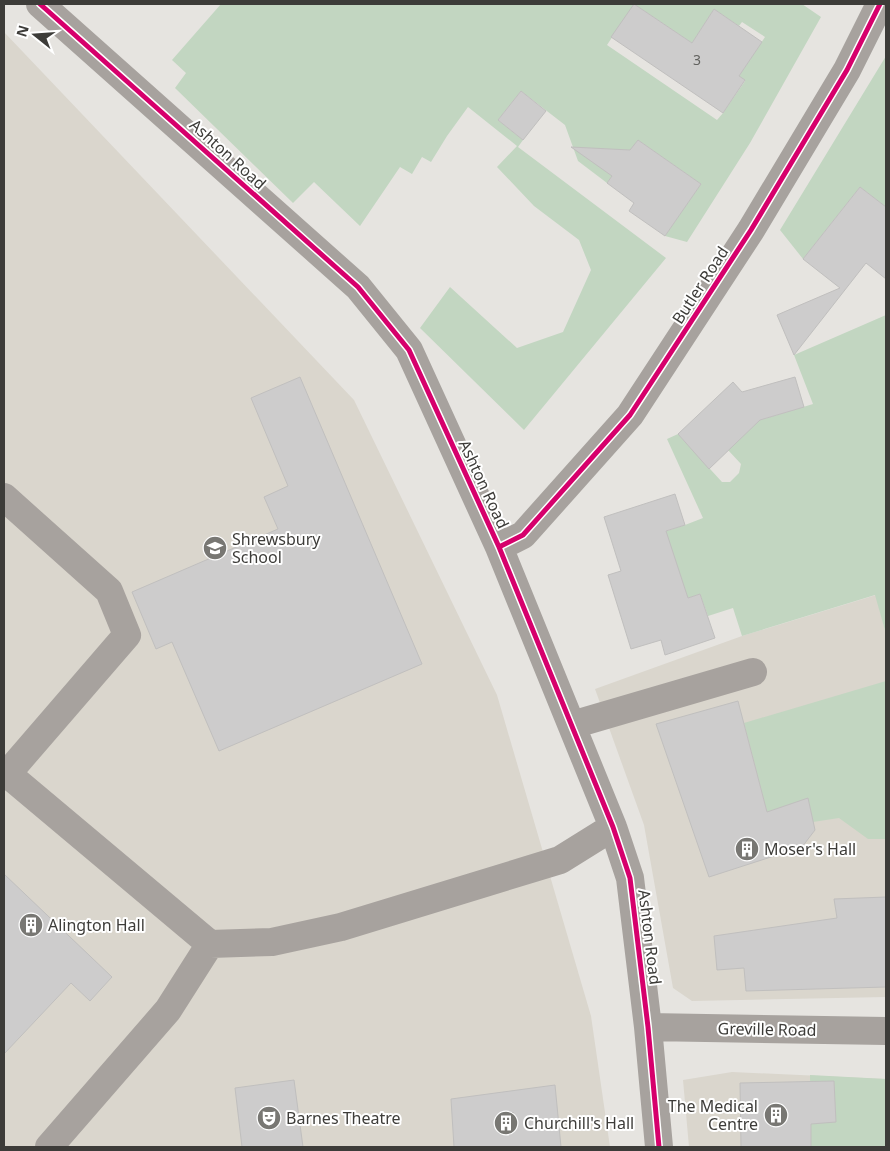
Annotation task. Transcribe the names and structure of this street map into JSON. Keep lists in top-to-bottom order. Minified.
{"streets":{"street":["Ashton Road","Butler Road","Greville Road"]},"crossings":[["Ashton Road","Butler Road"],["Ashton Road","Greville Road"]],"places":{"school or university":["Shrewsbury School"],"building":["Moser's Hall","Alington Hall","The Medical Centre","Churchill's Hall"],"theatre":["Barnes Theatre"]},"house_numbers":["3"],"north":"left"}
